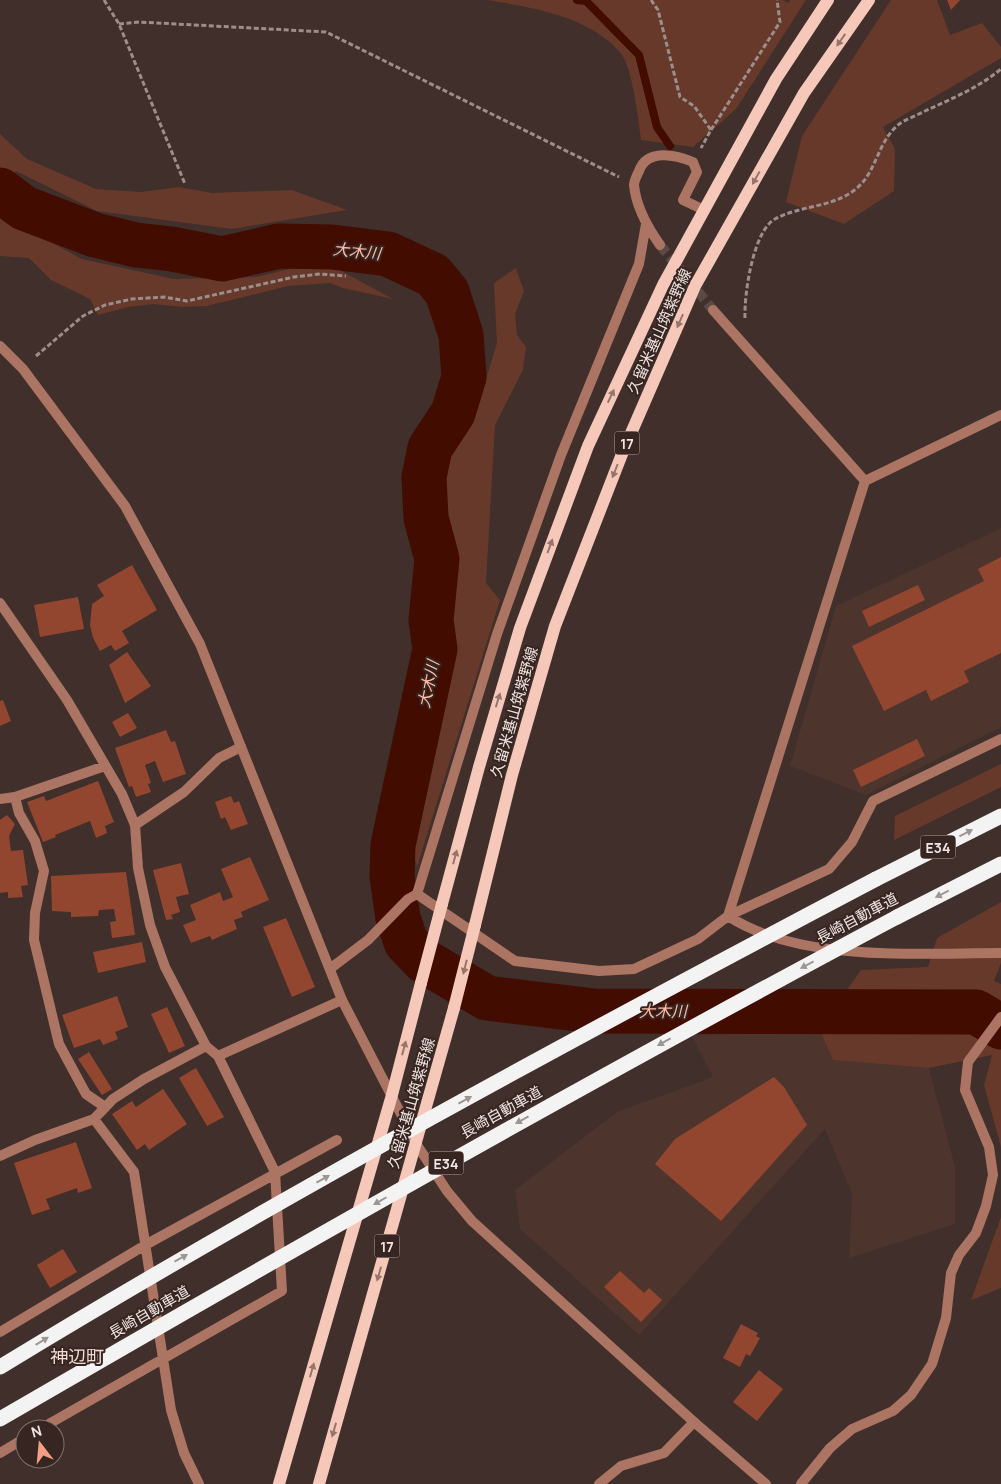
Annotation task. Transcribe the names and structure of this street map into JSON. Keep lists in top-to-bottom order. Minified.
{"streets":{"highway":["E34","長崎自動車道"],"main road":["久留米基山筑紫野線","17"]},"districts":["神辺町"],"water":["大木川"],"north":"top"}
